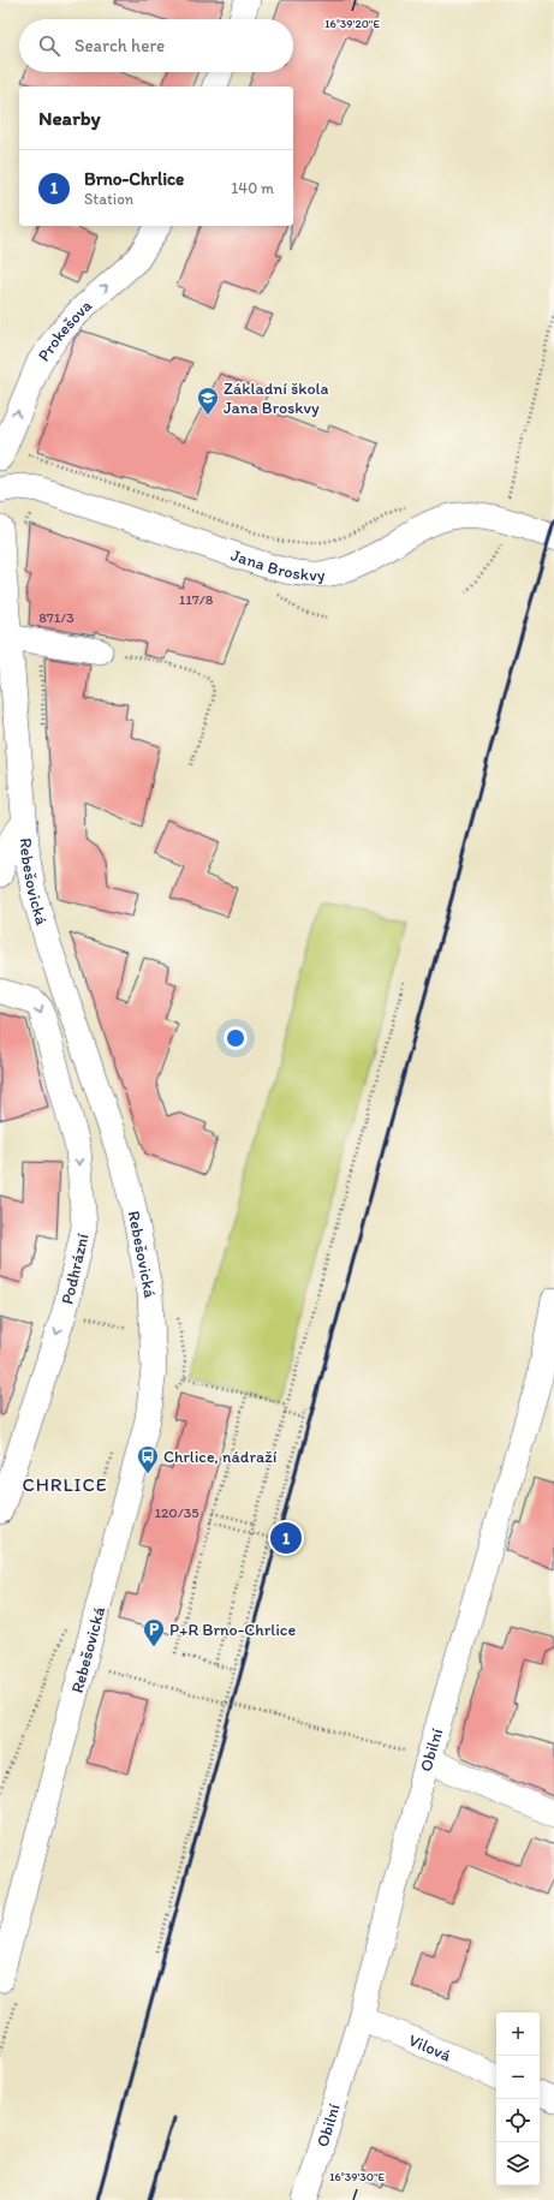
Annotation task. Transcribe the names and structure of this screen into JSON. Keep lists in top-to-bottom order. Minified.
{"streets":{"street":["Prokešova","Jana Broskvy","Rebešovická","Podhrázní","Obilní","Vilová"]},"crossings":[["Obilní","Vilová"]],"one_way":["Prokešova","Podhrázní"],"districts":["CHRLICE"],"places":{"school or university":["Základní škola Jana Broskvy"],"bus stop":["Chrlice, nádraží"],"parking":["P+R Brno-Chrlice"]},"house_numbers":["117/8","871/3","120/35"],"page":{"search":"Search here","heading":"Nearby","list":[{"mark":"1","name":"Brno-Chrlice","note":"Station","value":"140 m"}],"pins":"1","map_buttons":["+","−"]},"coordinates":["16°39'20\"E","16°39'30\"E"]}
